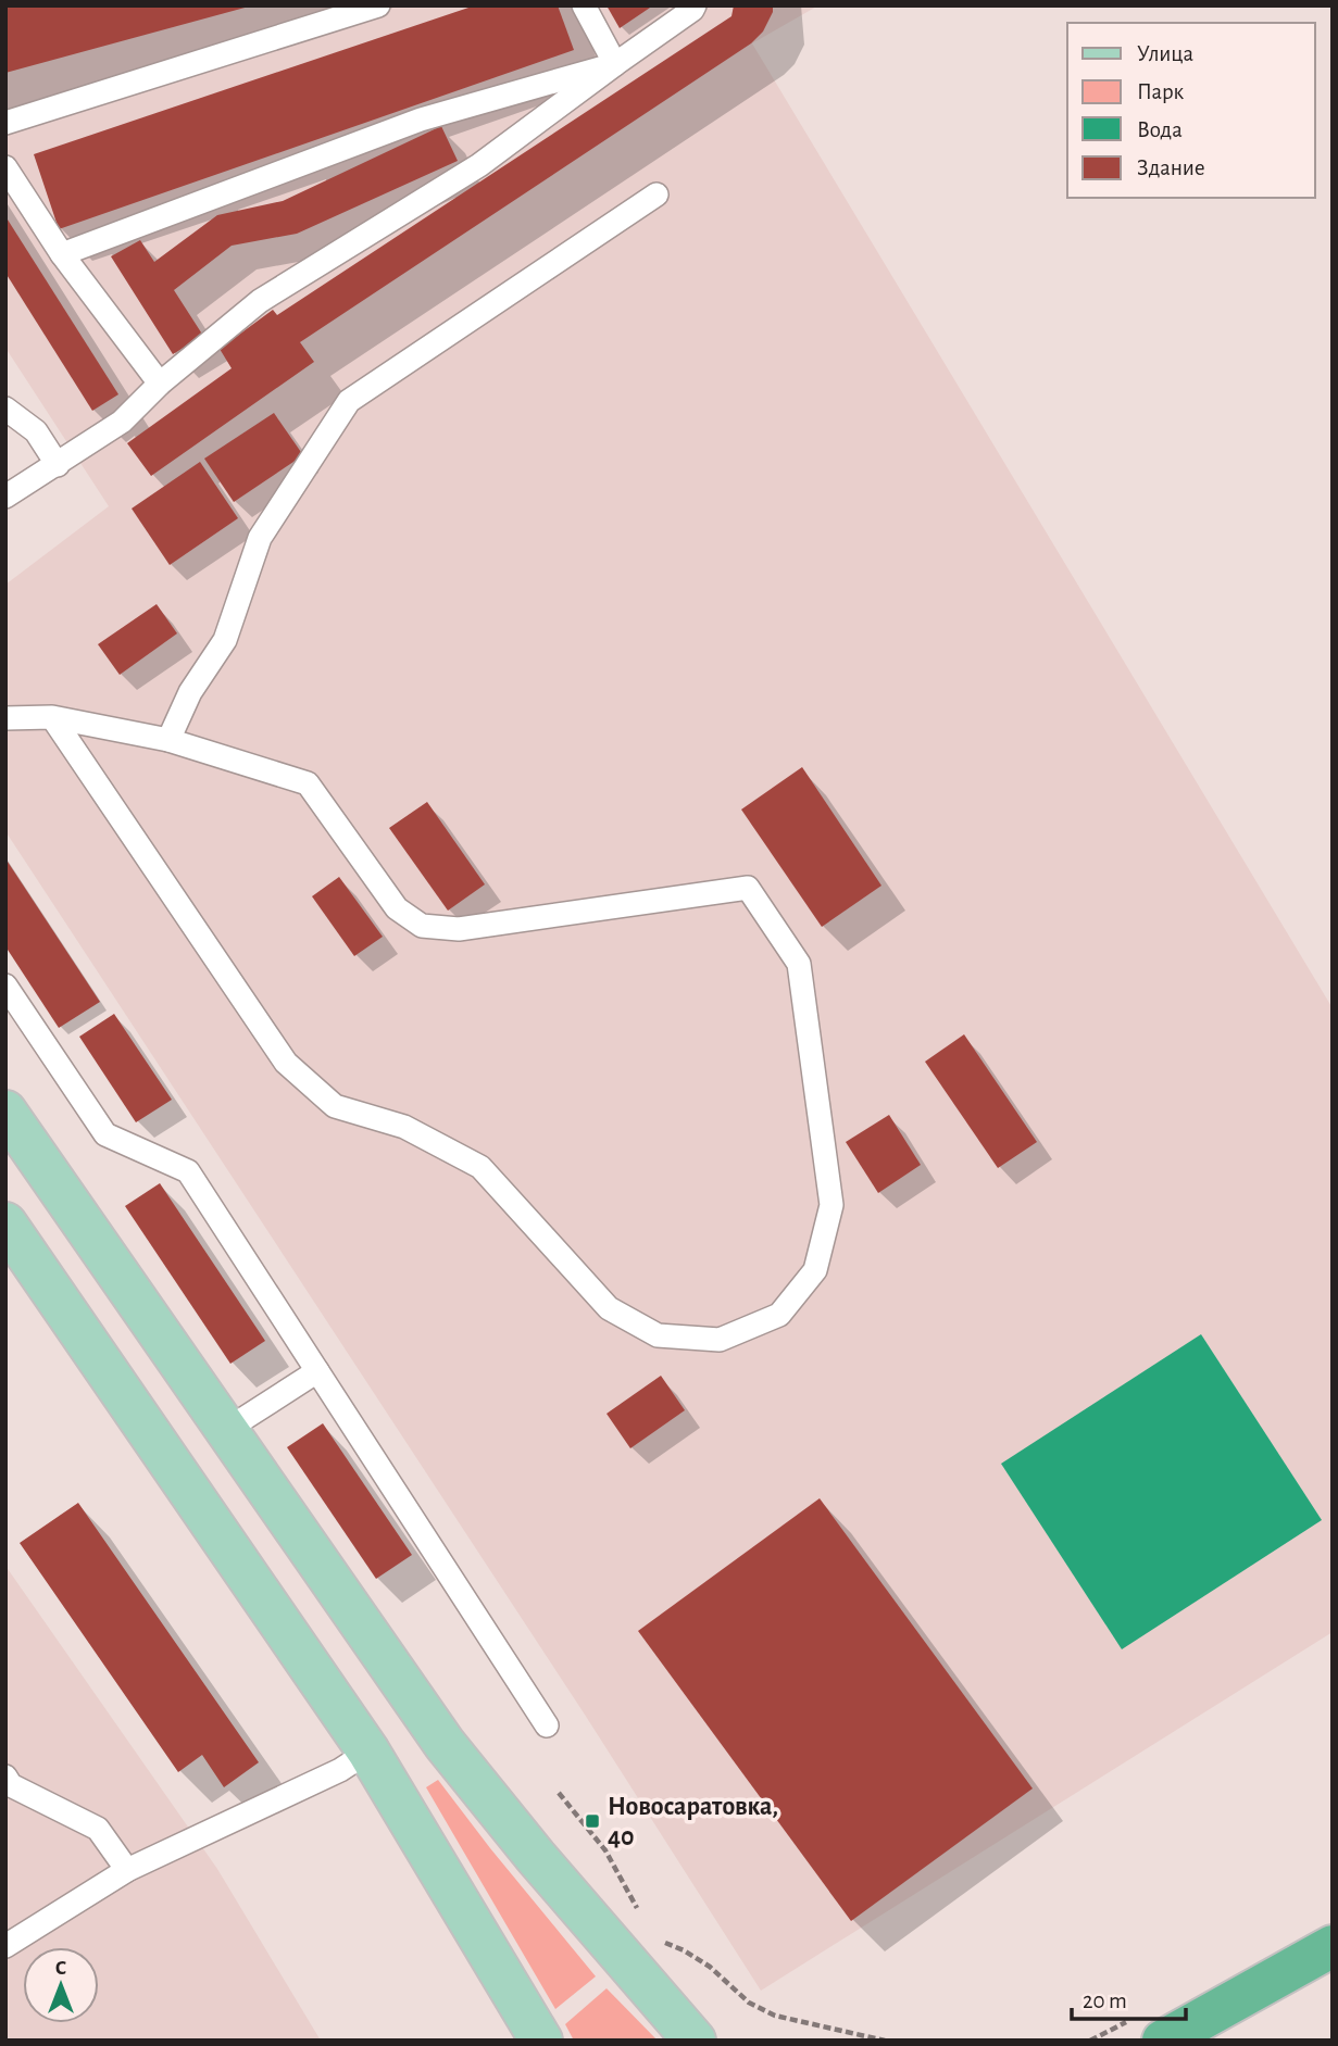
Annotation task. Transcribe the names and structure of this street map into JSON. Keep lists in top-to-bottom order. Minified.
{"places":{"transit":["Новосаратовка, 40"]},"legend":["Улица","Парк","Вода","Здание"],"scale_bar":"20 m","north":"top"}
